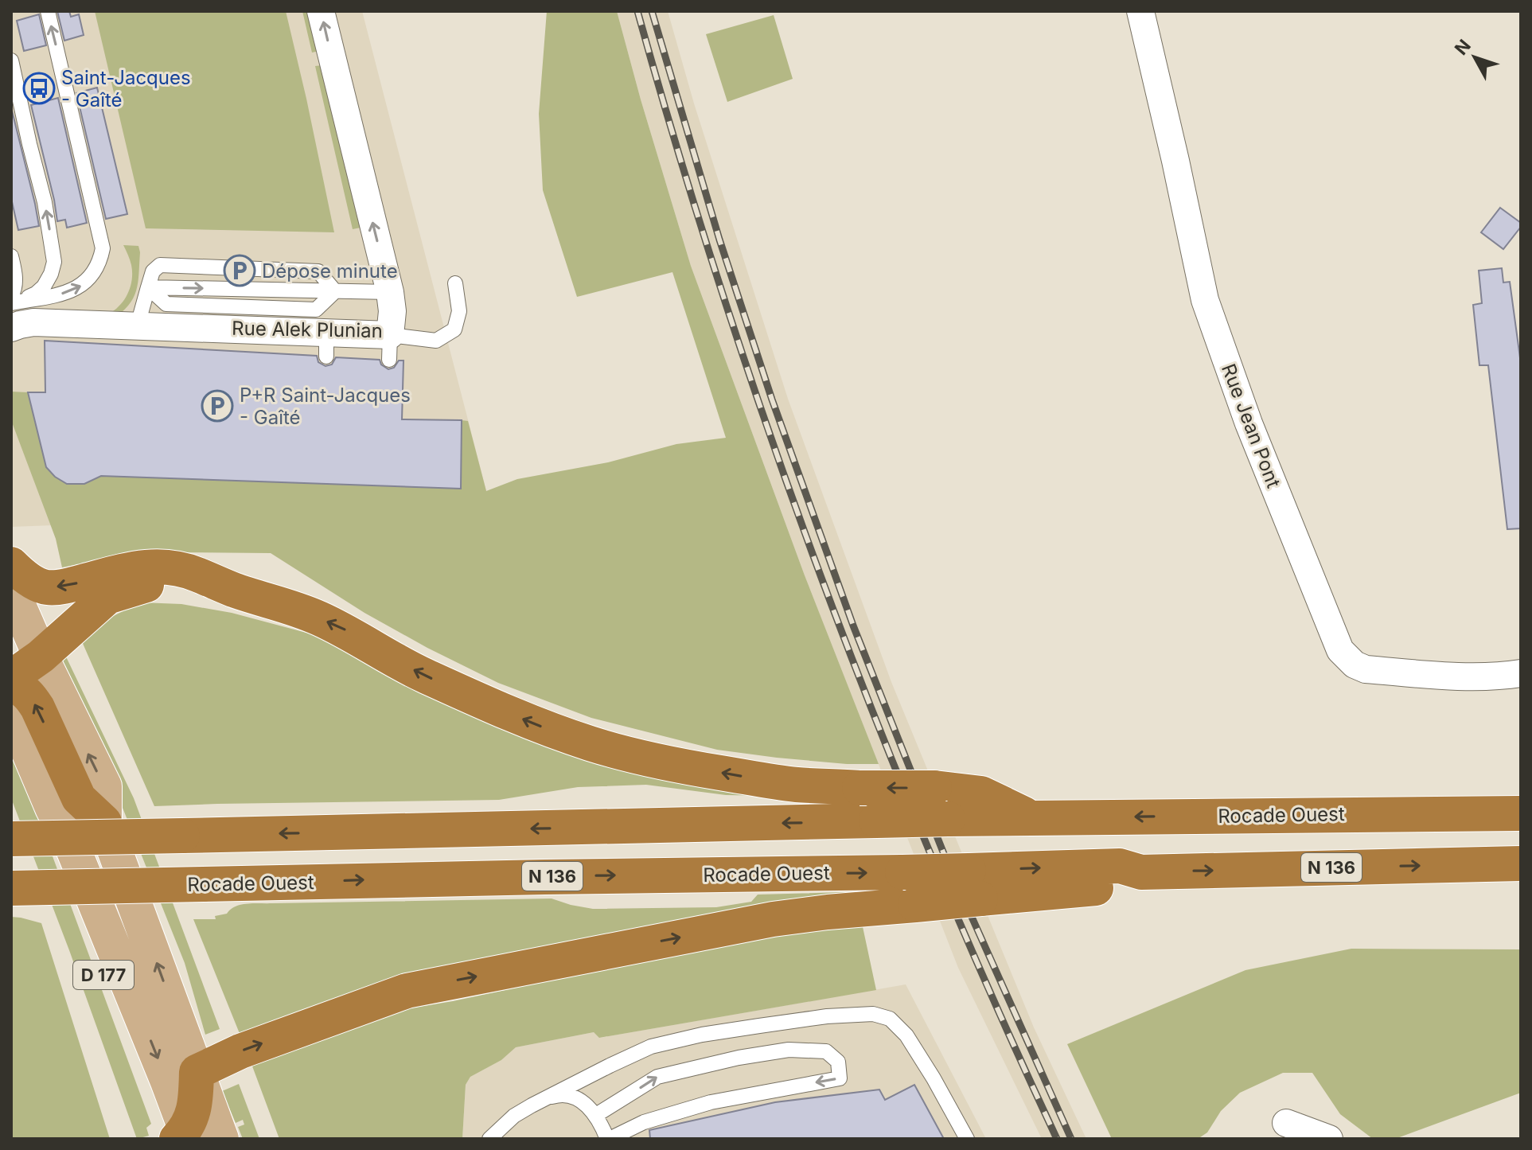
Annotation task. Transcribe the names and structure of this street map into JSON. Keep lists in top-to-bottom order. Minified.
{"streets":{"highway":["Rocade Ouest","N 136"],"main road":["D 177"],"street":["Rue Alek Plunian","Rue Jean Pont"]},"one_way":["Rue Alek Plunian"],"places":{"bus stop":["Saint-Jacques - Gaîté"],"parking":["Dépose minute","P+R Saint-Jacques - Gaîté"]},"north":"top left"}
